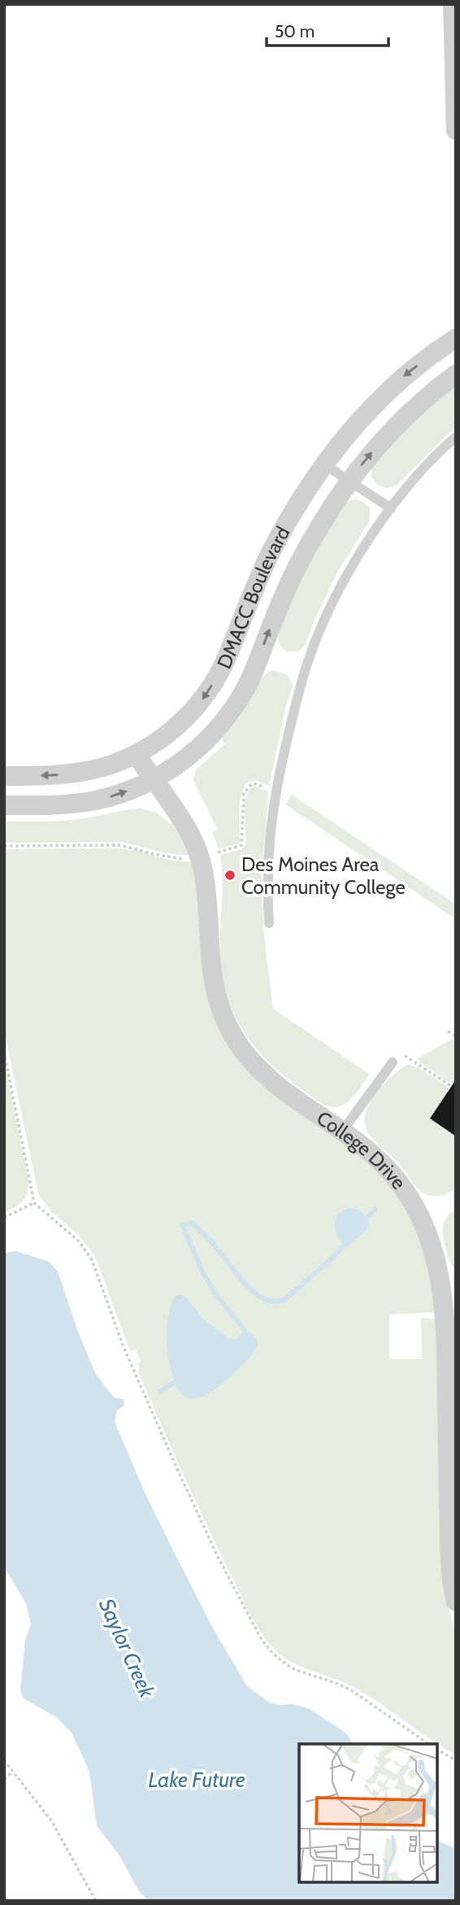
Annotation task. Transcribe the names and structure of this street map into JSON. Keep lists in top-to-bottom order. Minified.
{"streets":{"street":["DMACC Boulevard","College Drive"]},"crossings":[["DMACC Boulevard","College Drive"]],"water":["Saylor Creek","Lake Future"],"places":["Des Moines Area Community College"],"scale_bar":"50 m"}
